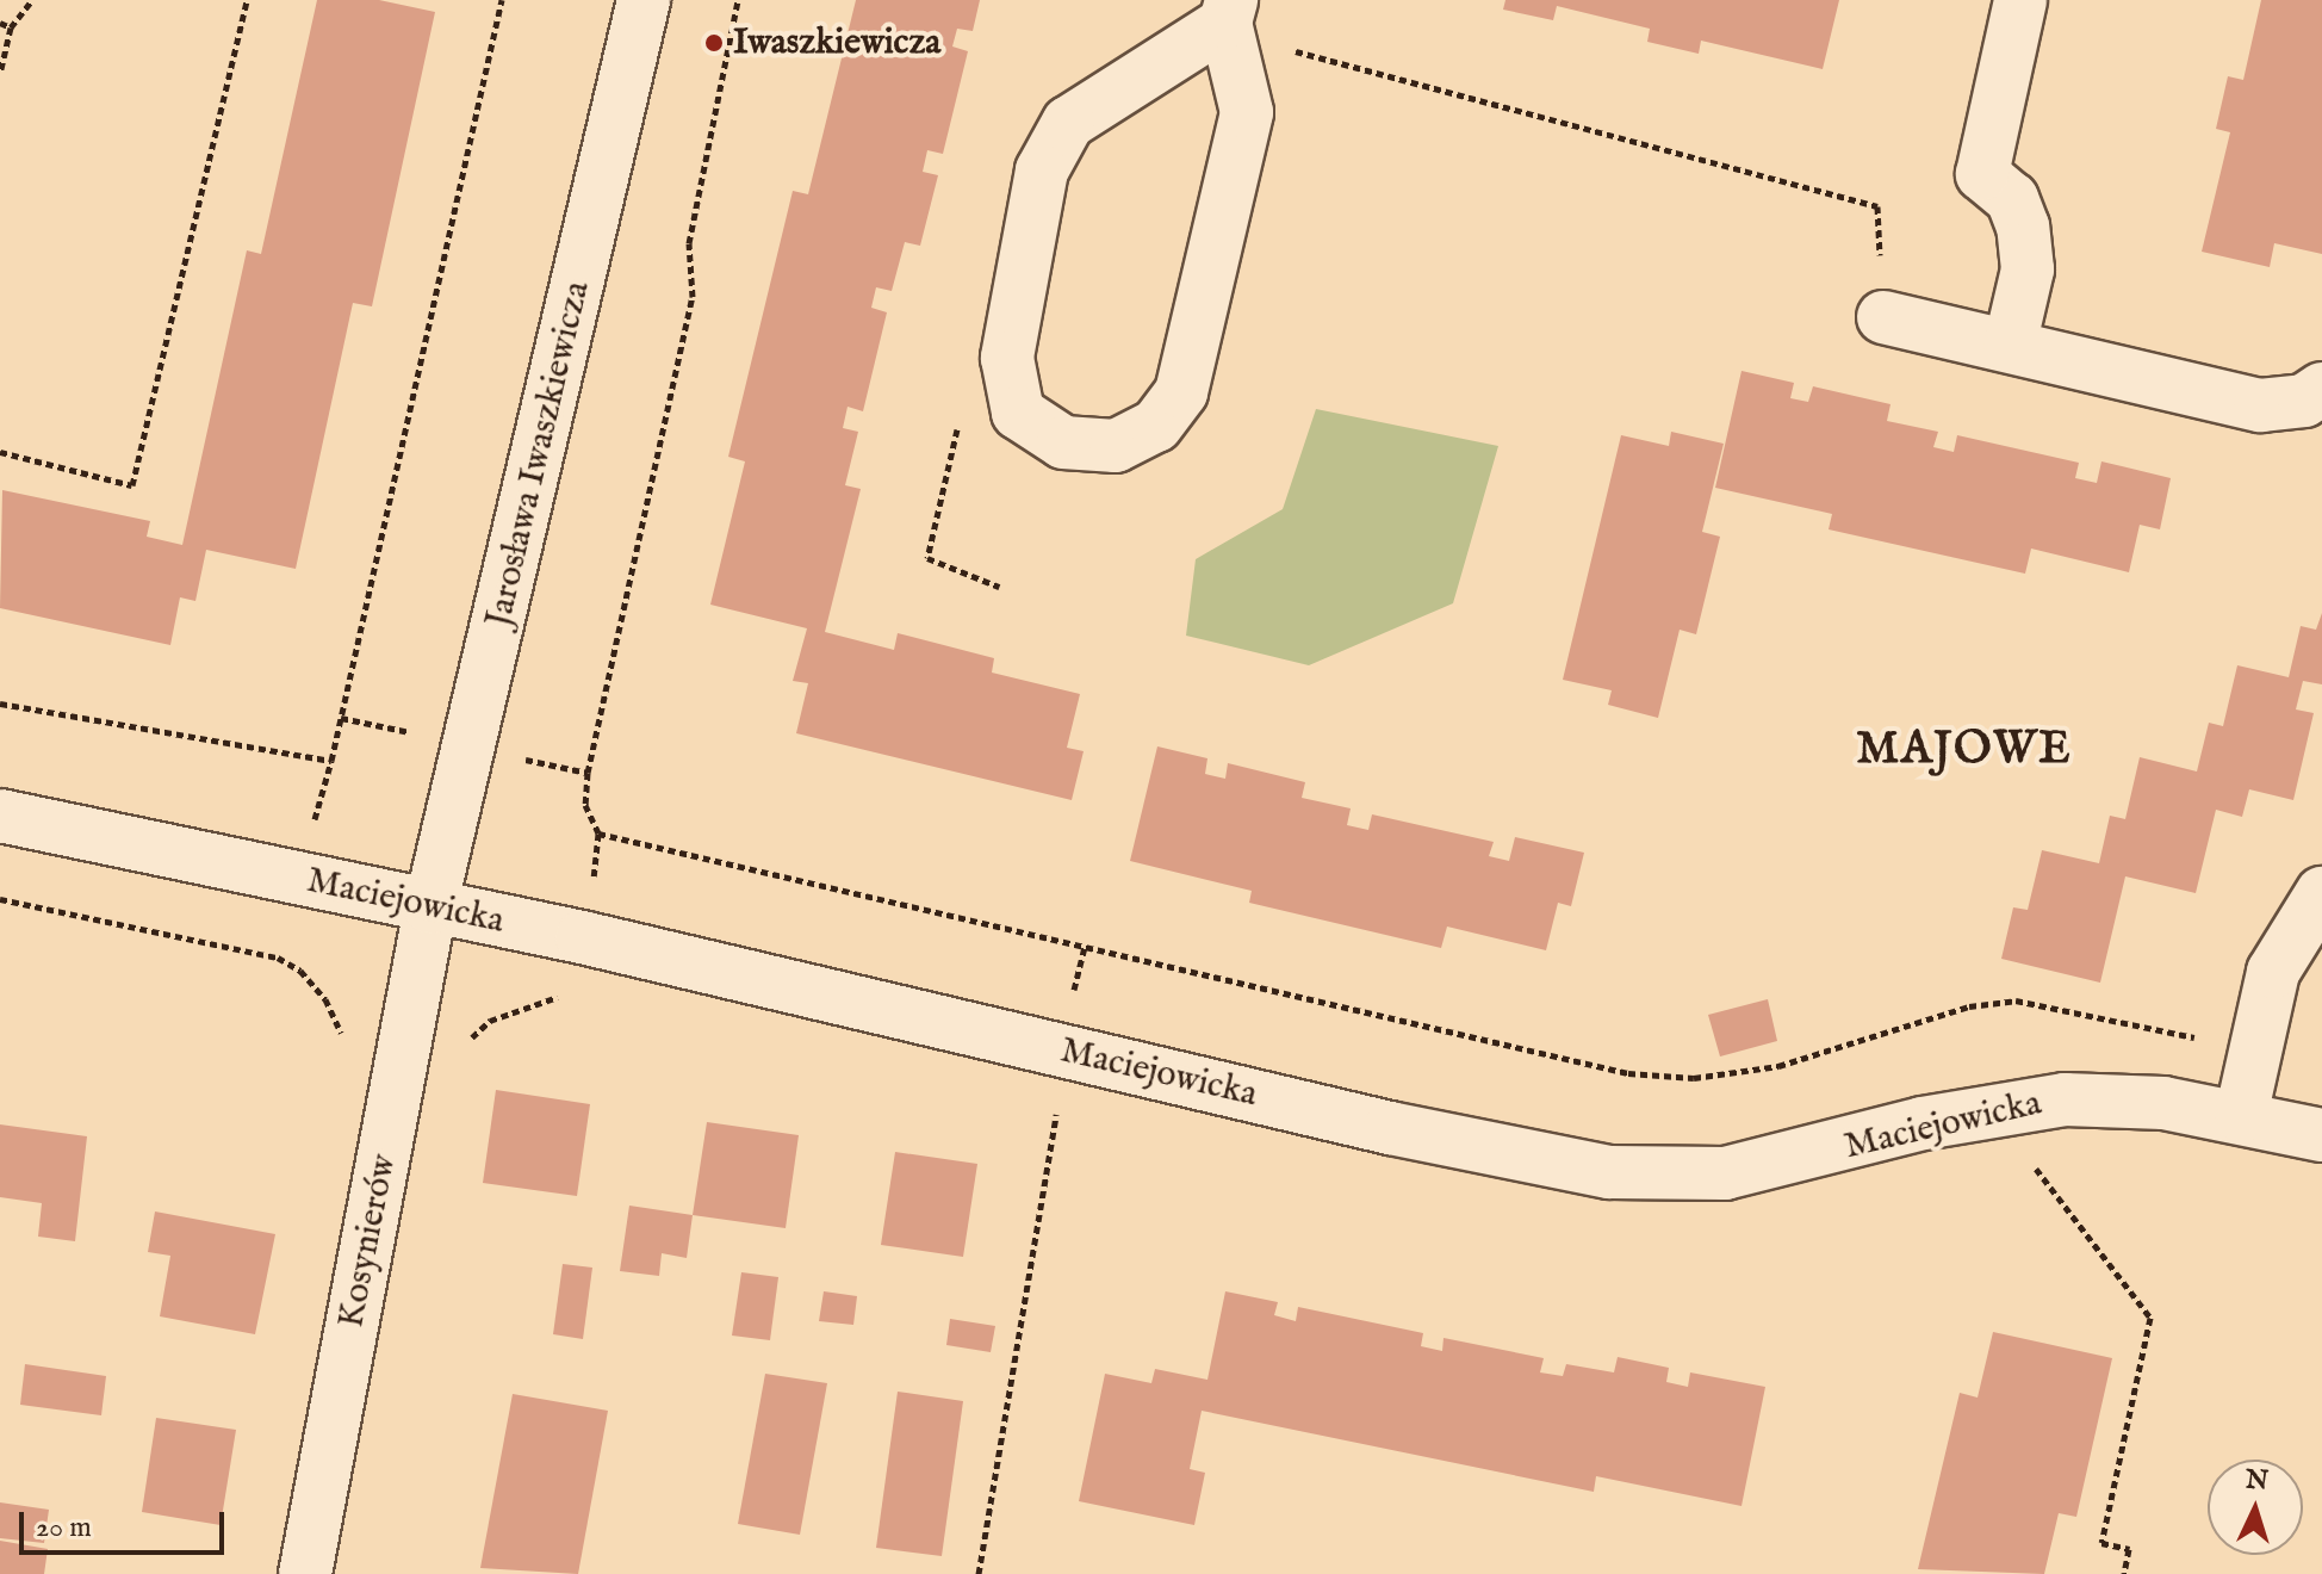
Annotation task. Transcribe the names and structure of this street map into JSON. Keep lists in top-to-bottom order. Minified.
{"streets":{"street":["Jarosława Iwaszkiewicza","Maciejowicka","Kosynierów"]},"crossings":[["Jarosława Iwaszkiewicza","Maciejowicka"],["Jarosława Iwaszkiewicza","Kosynierów"],["Maciejowicka","Kosynierów"]],"districts":["MAJOWE"],"places":["Iwaszkiewicza"],"scale_bar":"20 m","north":"top"}
